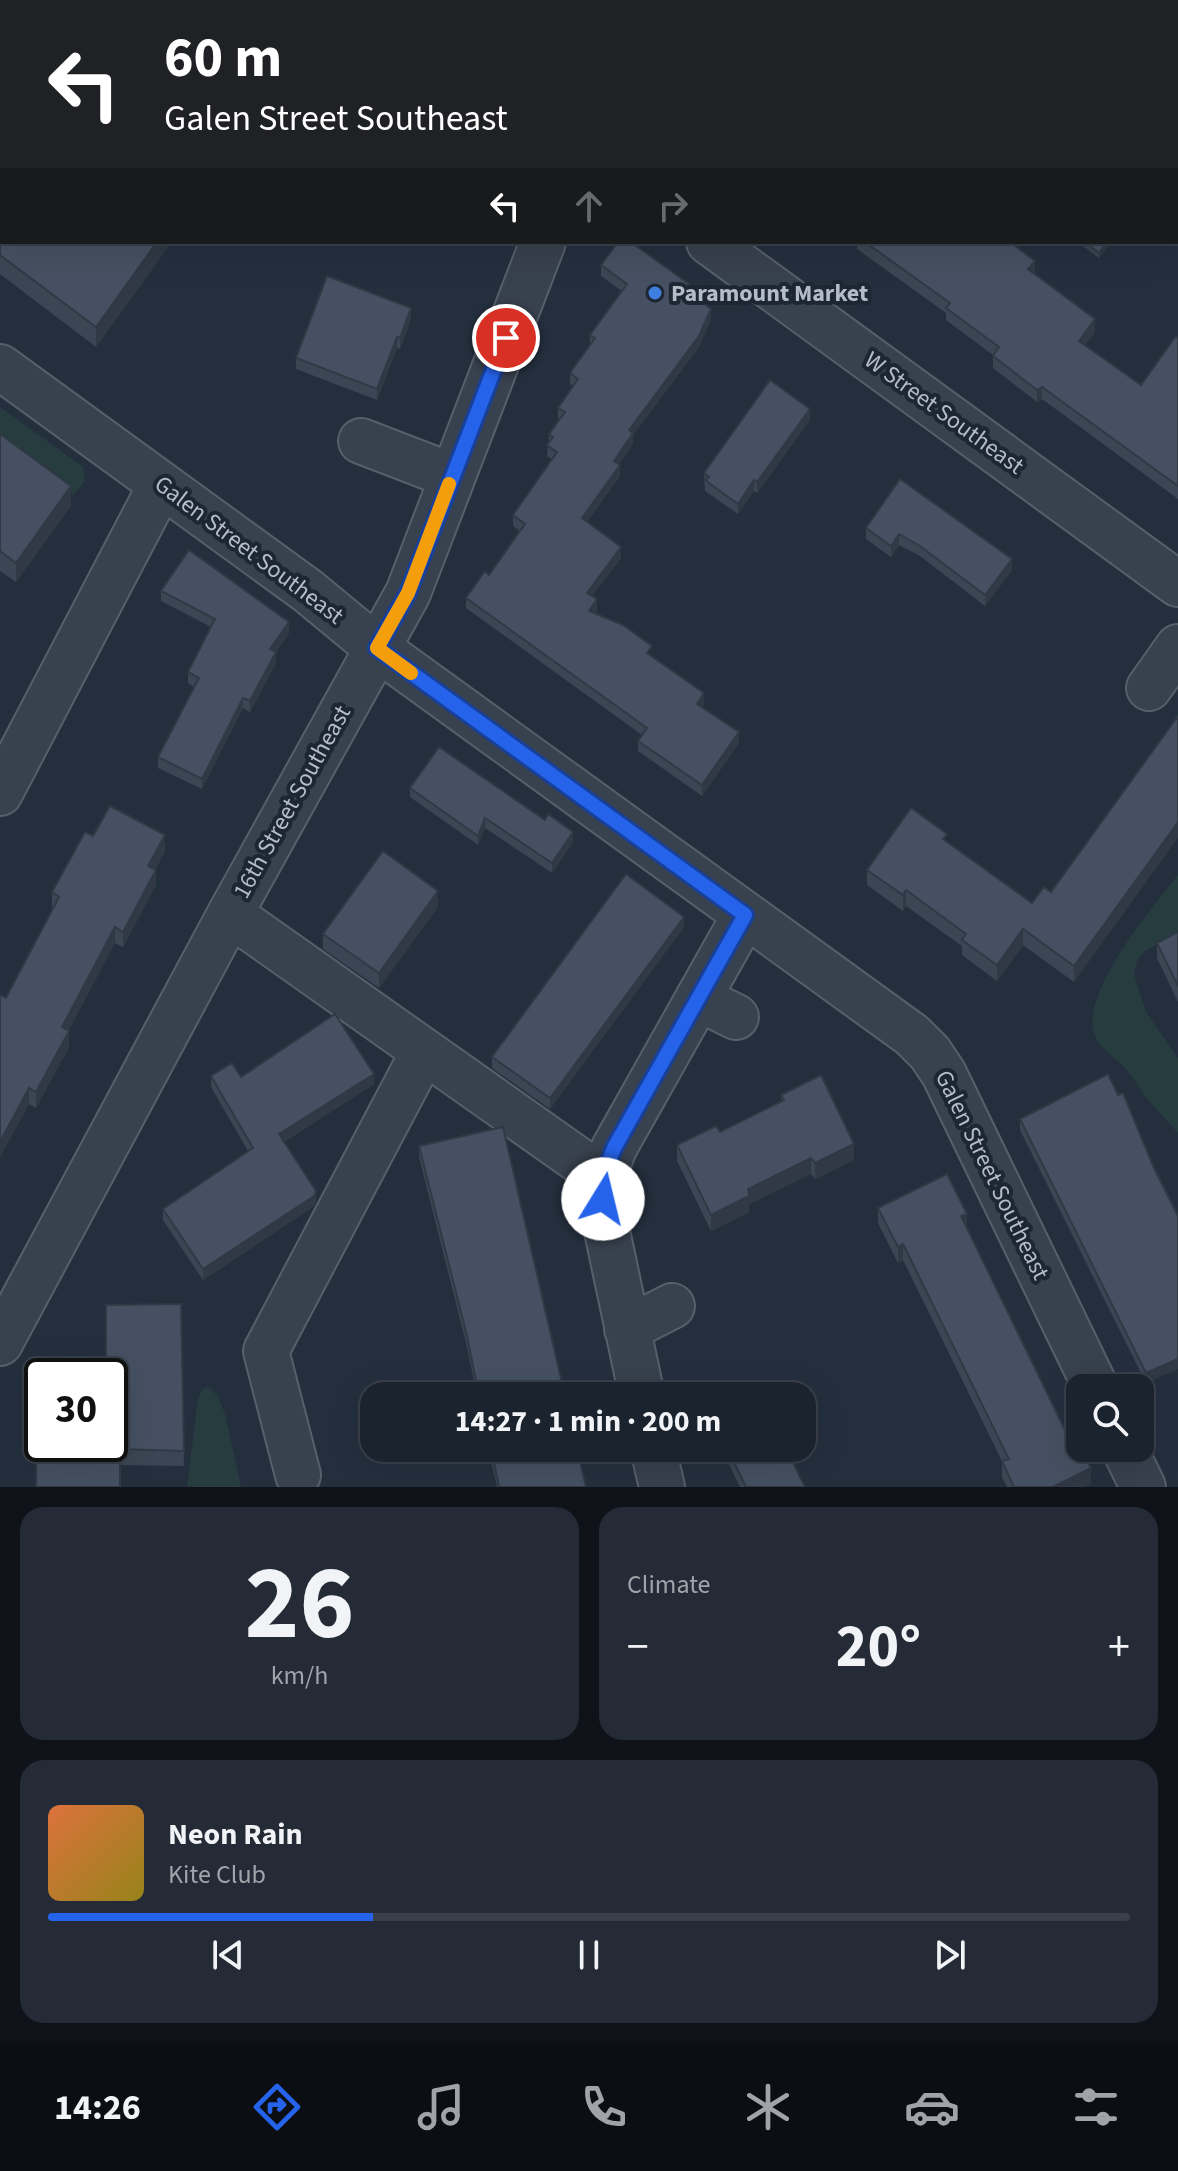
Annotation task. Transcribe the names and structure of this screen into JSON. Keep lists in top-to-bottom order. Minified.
{"streets":{"street":["W Street Southeast","Galen Street Southeast","16th Street Southeast"]},"crossings":[["Galen Street Southeast","16th Street Southeast"]],"places":["Paramount Market"],"page":{"turn":["60 m","Galen Street Southeast"],"limit":"30","trip":"14:27 · 1 min · 200 m","tile":[["26","km/h"],"Climate"],"heat":["−","20°","+"],"song":["Neon Rain","Kite Club"],"tabs":"14:26"}}
